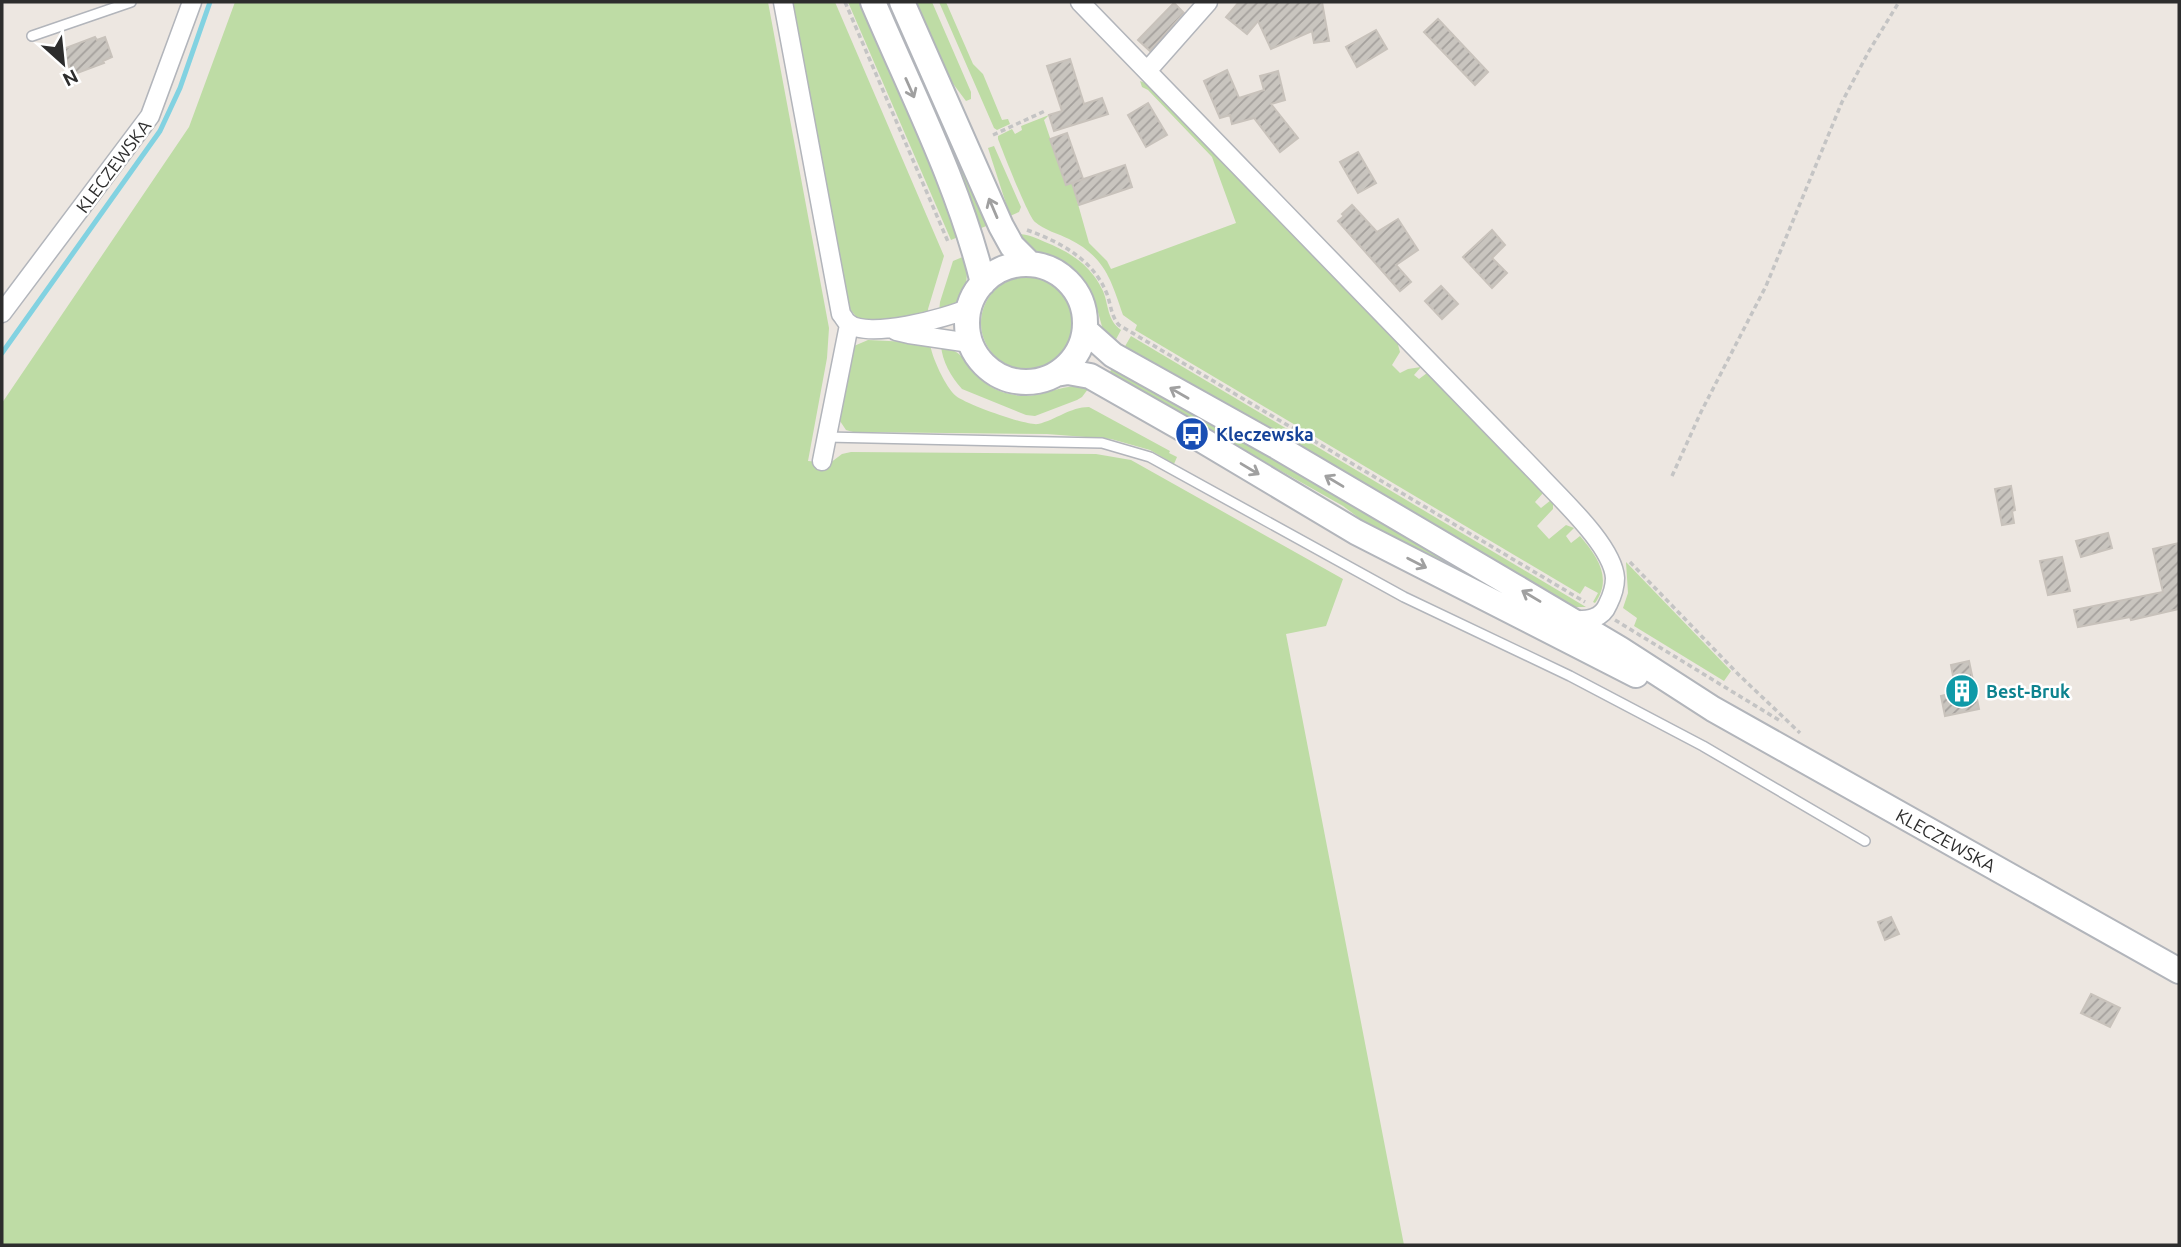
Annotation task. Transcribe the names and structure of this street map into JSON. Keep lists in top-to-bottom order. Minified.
{"streets":{"main road":["KLECZEWSKA"]},"places":{"bus stop":["Kleczewska"],"building":["Best-Bruk"]},"north":"bottom right"}
